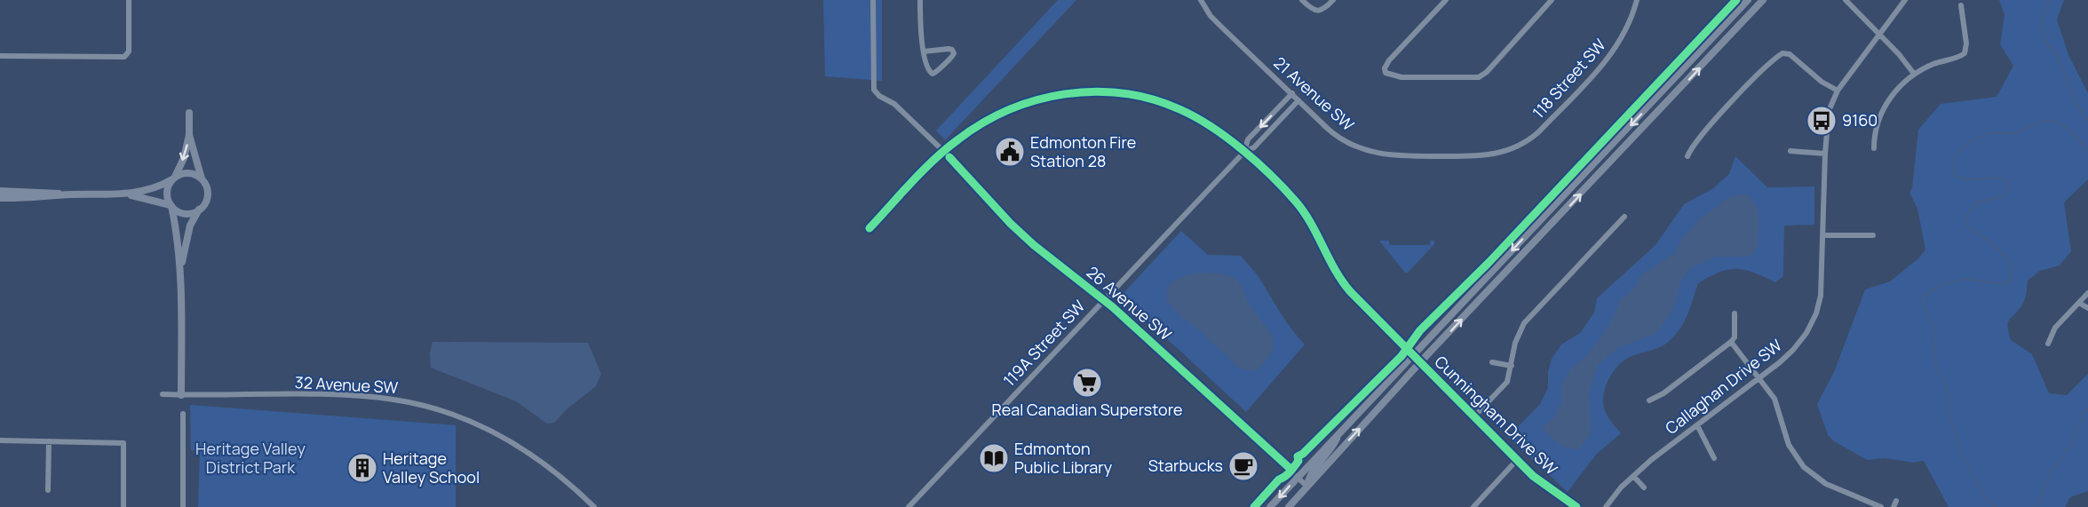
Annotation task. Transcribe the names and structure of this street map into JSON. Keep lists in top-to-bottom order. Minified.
{"streets":{"street":["118 Street SW","21 Avenue SW","26 Avenue SW","119A Street SW","32 Avenue SW","Callaghan Drive SW","Cunningham Drive SW"]},"crossings":[["118 Street SW","21 Avenue SW"],["21 Avenue SW","119A Street SW"],["26 Avenue SW","119A Street SW"],["26 Avenue SW","Cunningham Drive SW"],["119A Street SW","Cunningham Drive SW"]],"parks":["Heritage Valley District Park"],"places":{"bus stop":["9160"],"public building":["Edmonton Fire Station 28"],"supermarket":["Real Canadian Superstore"],"library":["Edmonton Public Library"],"cafe":["Starbucks"],"building":["Heritage Valley School"]}}
